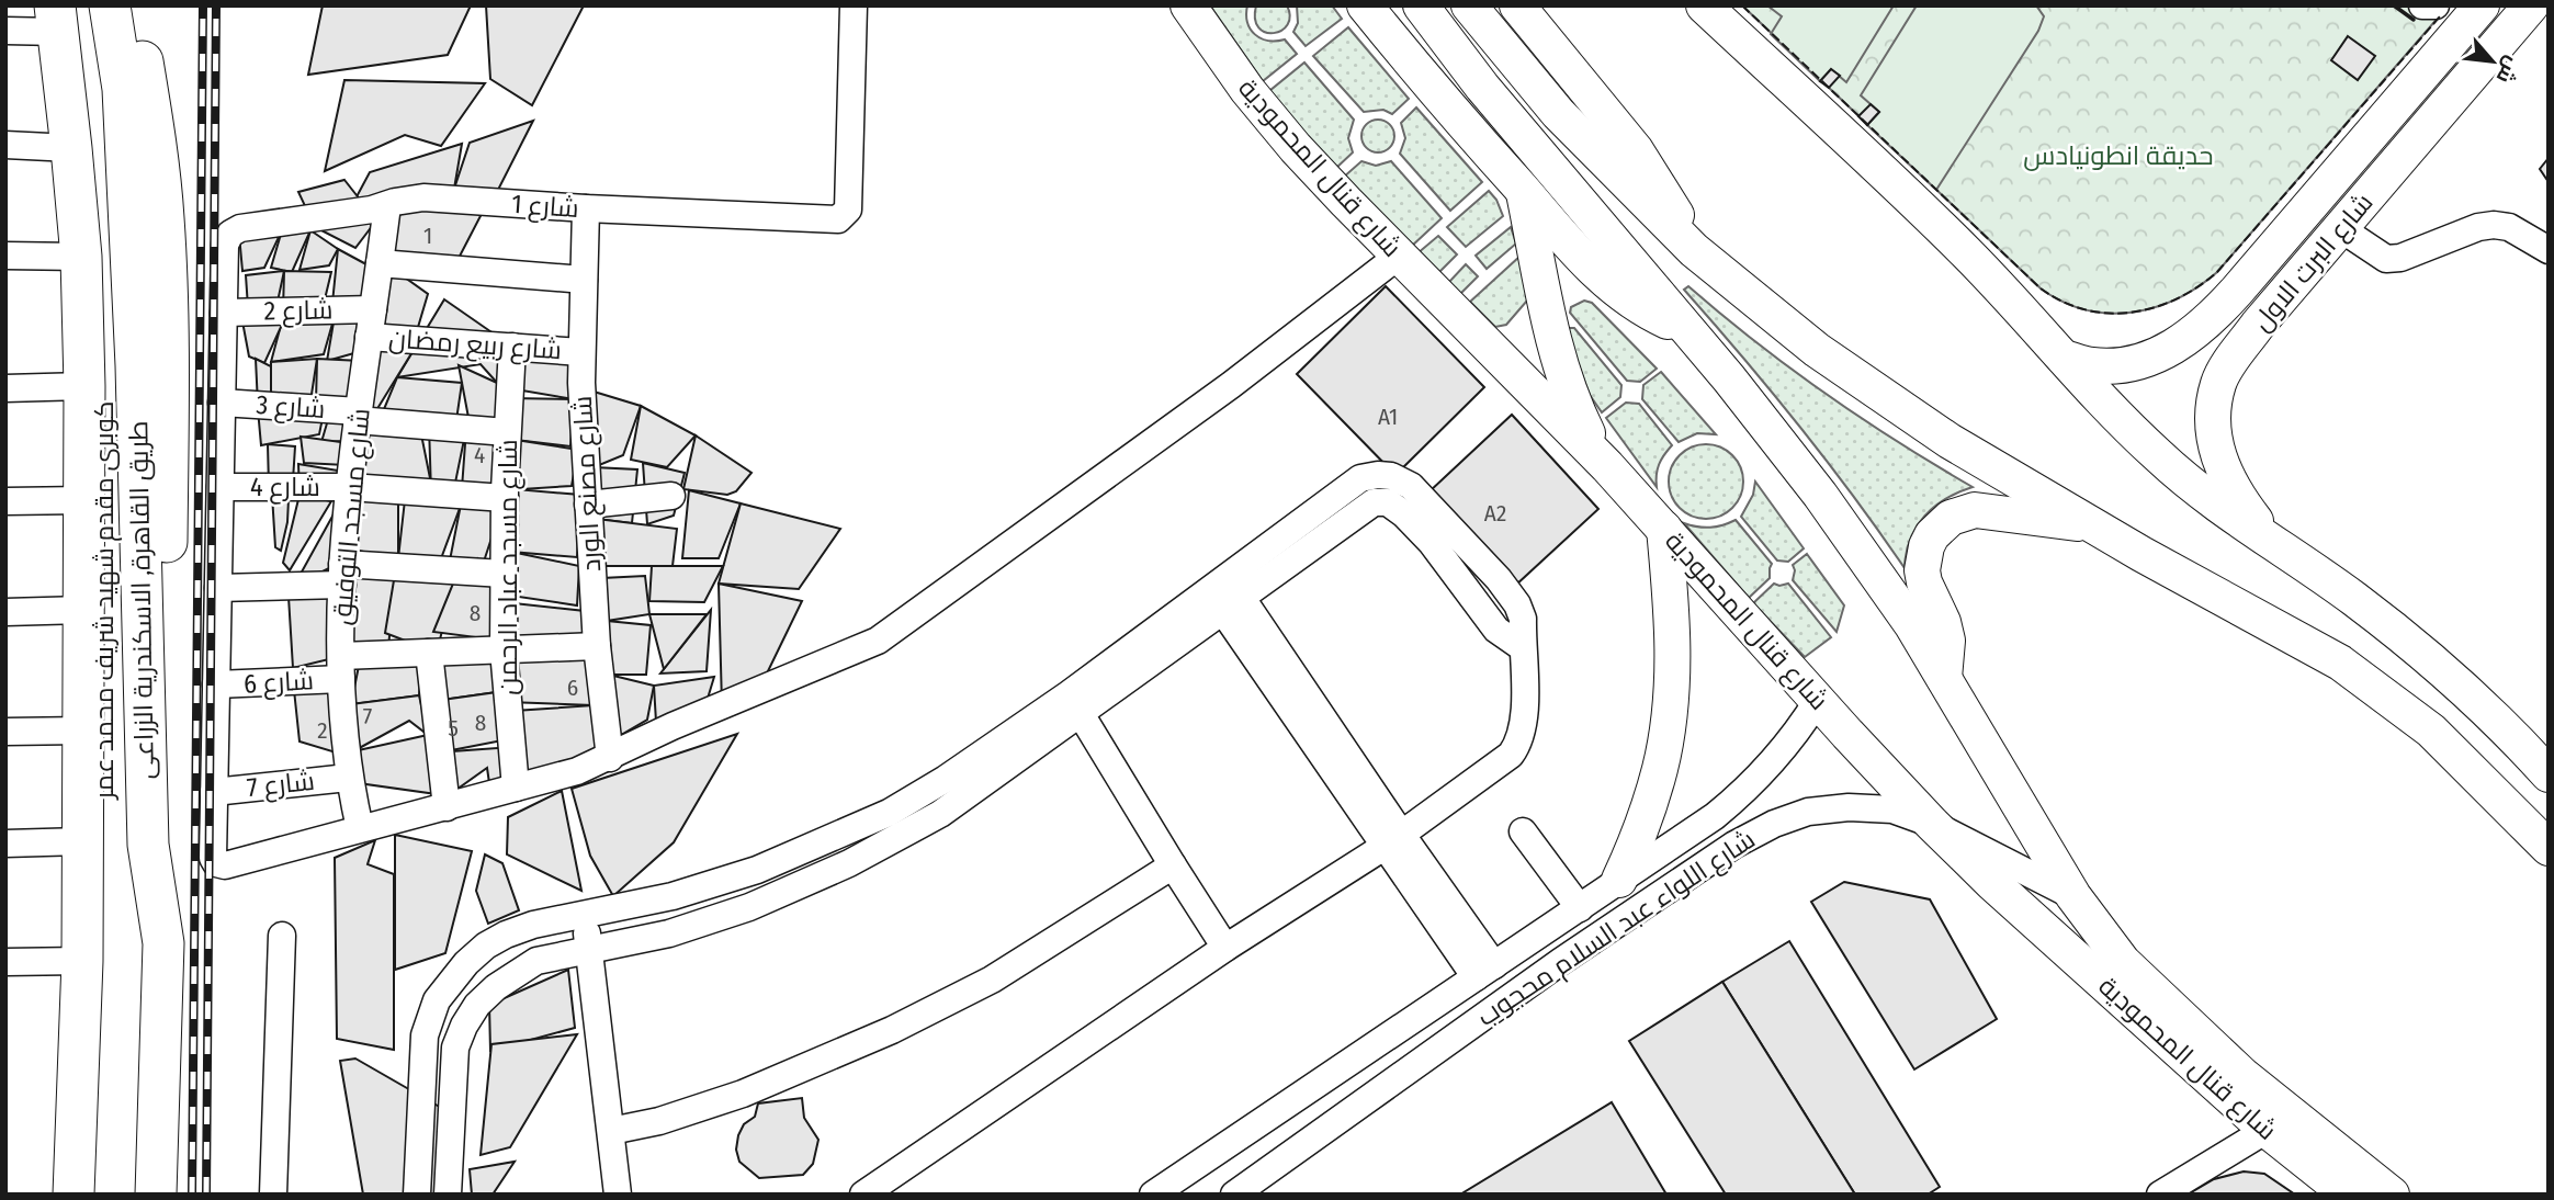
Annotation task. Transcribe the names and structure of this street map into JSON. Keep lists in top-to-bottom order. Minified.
{"streets":{"highway":["كوبرى مقدم شهيد شريف محمد عمر","طريق القاهرة, الاسكندرية الزراعى"],"main road":["شارع قنال المحمودية","شارع البرت الاول"],"street":["شارع 1","شارع 2","شارع ربيع رمضان","شارع 3","شارع مصنع الورد","شارع 4","شارع مسجد التوفيق","شارع مسجد عباد الرحمن","شارع 6","شارع 7","شارع اللواء عبد السلام محجوب"]},"crossings":[["شارع قنال المحمودية","شارع اللواء عبد السلام محجوب"],["شارع 1","شارع 2"],["شارع 1","شارع مصنع الورد"],["شارع 1","شارع مسجد التوفيق"],["شارع 2","شارع مسجد التوفيق"],["شارع ربيع رمضان","شارع مصنع الورد"],["شارع ربيع رمضان","شارع مسجد التوفيق"],["شارع ربيع رمضان","شارع مسجد عباد الرحمن"],["شارع 3","شارع مسجد التوفيق"],["شارع 3","شارع مسجد عباد الرحمن"],["شارع مصنع الورد","شارع 6"],["شارع 4","شارع مسجد التوفيق"],["شارع 4","شارع مسجد عباد الرحمن"],["شارع مسجد التوفيق","شارع 6"],["شارع مسجد التوفيق","شارع 7"],["شارع مسجد عباد الرحمن","شارع 6"],["كوبرى مقدم شهيد شريف محمد عمر","طريق القاهرة, الاسكندرية الزراعى"]],"parks":["حديقة انطونيادس"],"house_numbers":["1","A1","4","A2","8","6","7","8","5","2"],"north":"bottom right"}
